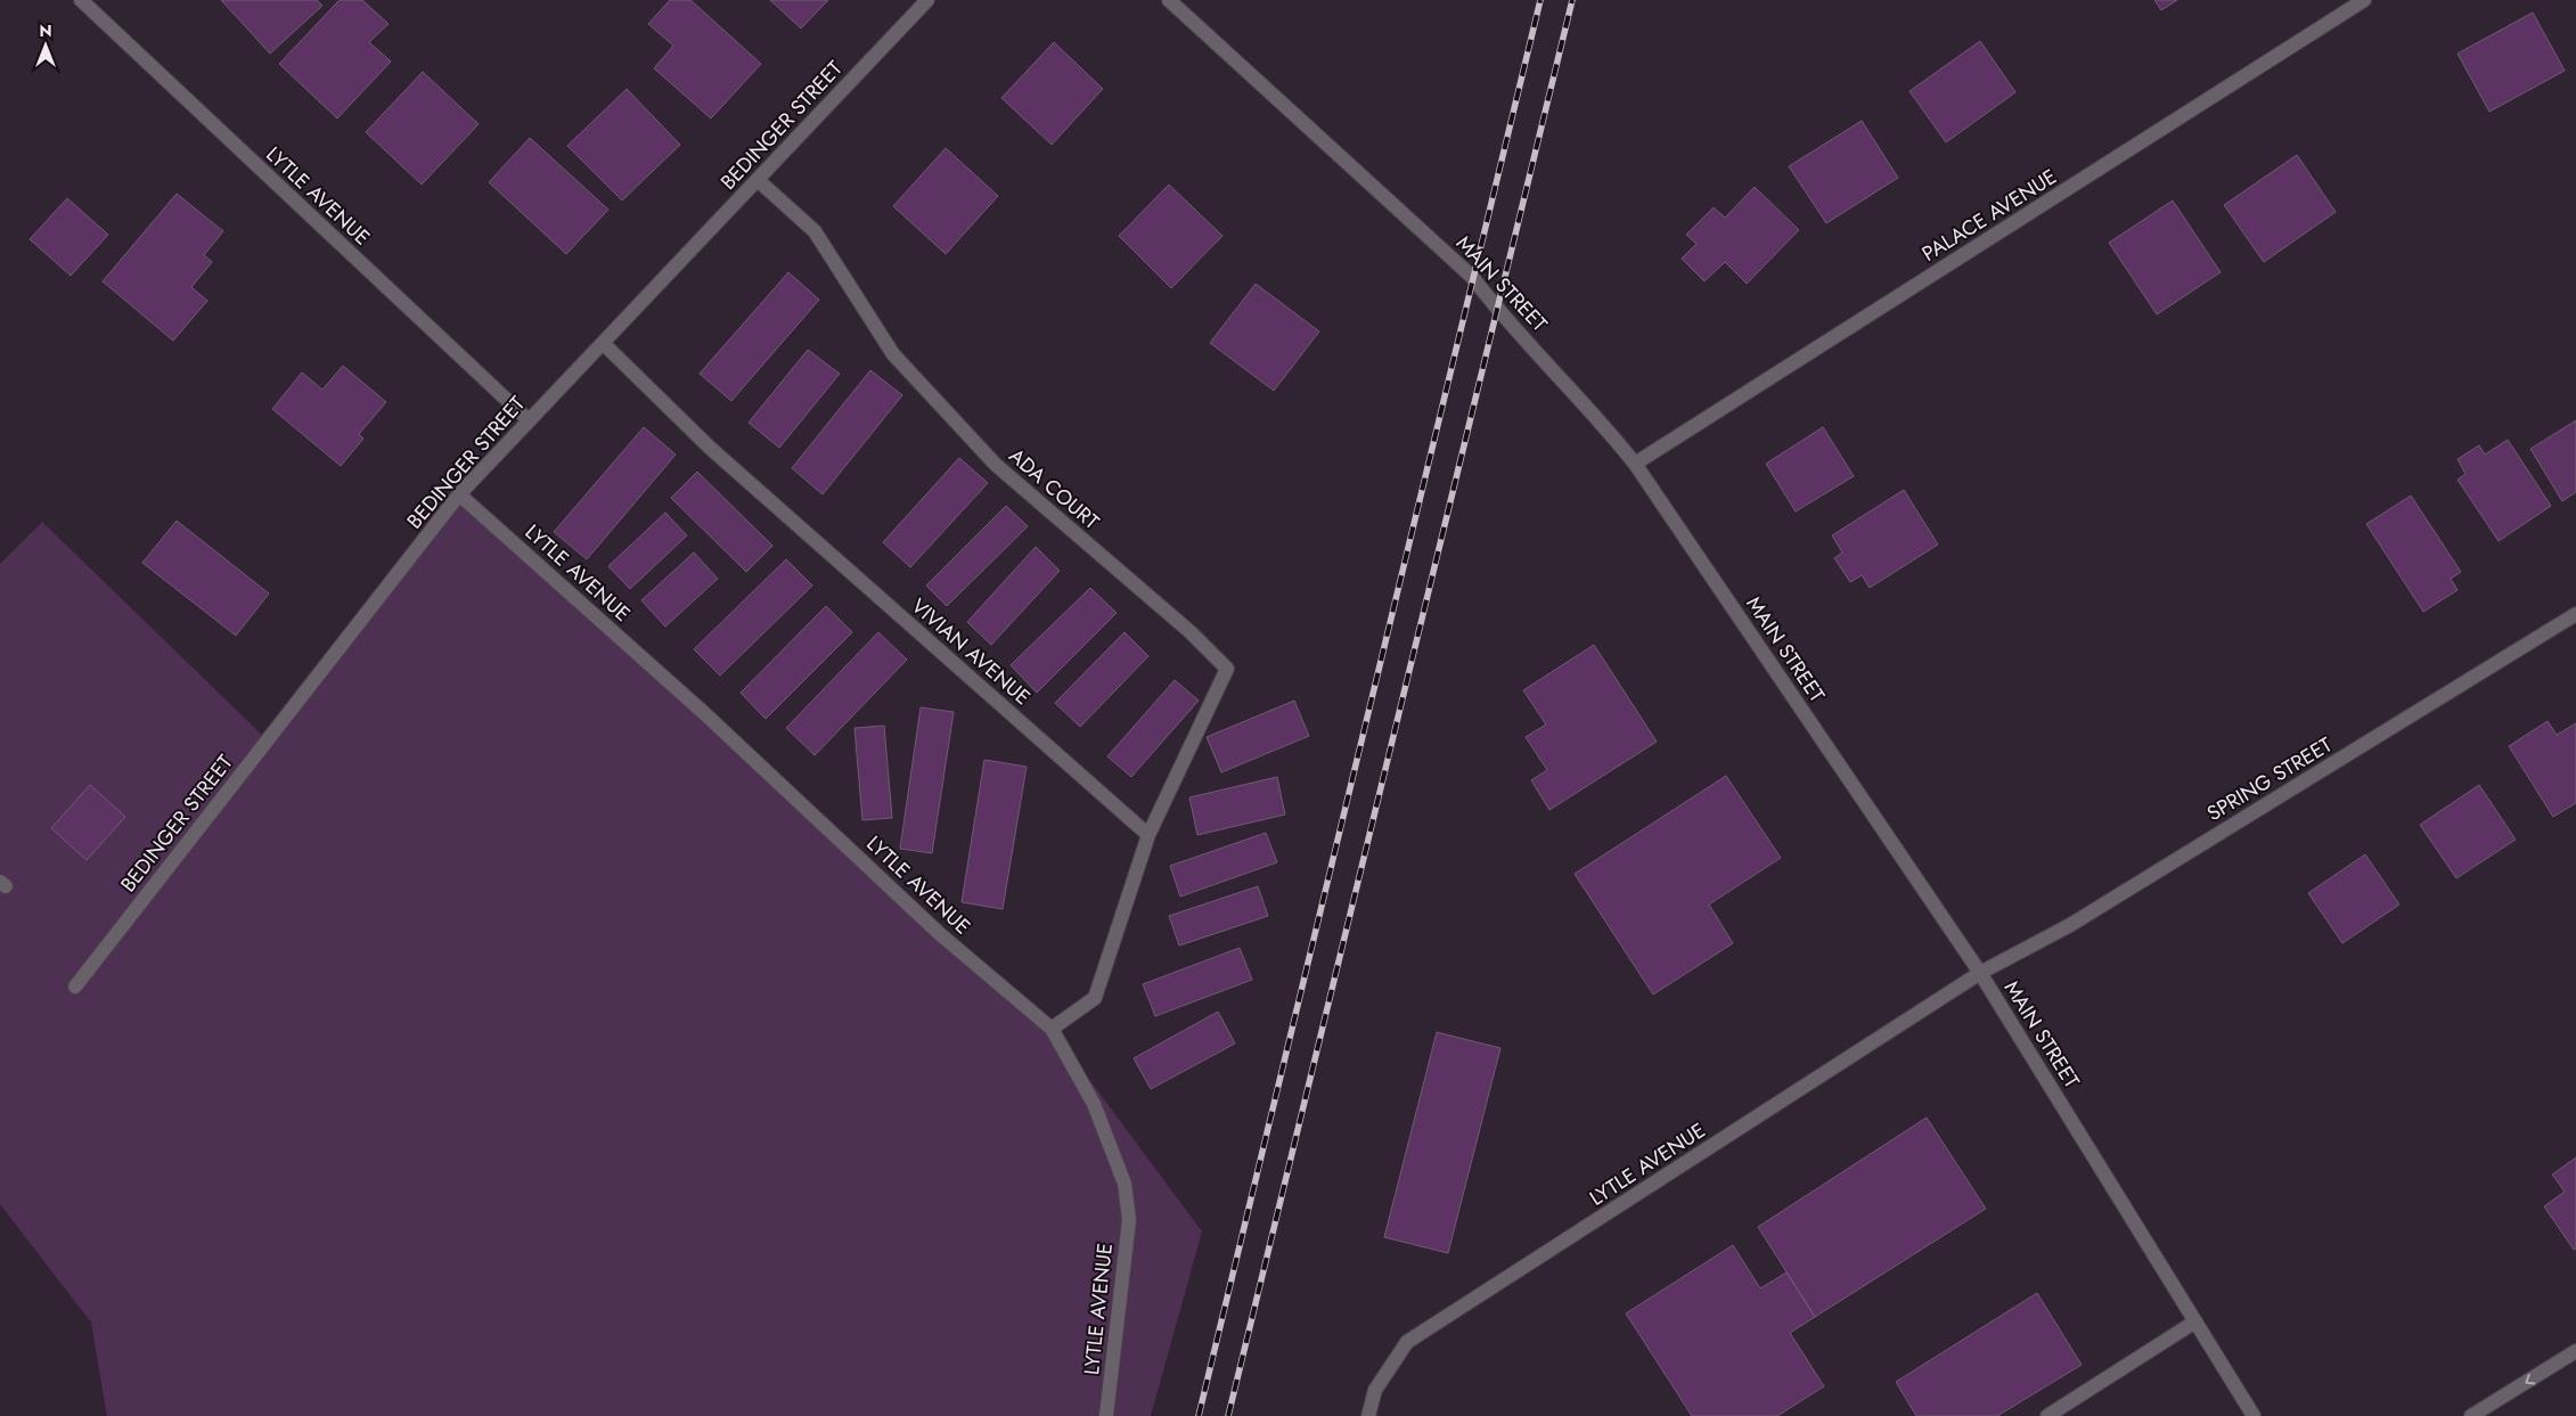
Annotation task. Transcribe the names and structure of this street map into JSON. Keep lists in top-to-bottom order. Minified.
{"streets":{"street":["BEDINGER STREET","LYTLE AVENUE","PALACE AVENUE","MAIN STREET","ADA COURT","VIVIAN AVENUE","SPRING STREET"]},"crossings":[["BEDINGER STREET","LYTLE AVENUE"],["BEDINGER STREET","ADA COURT"],["BEDINGER STREET","VIVIAN AVENUE"],["LYTLE AVENUE","MAIN STREET"],["LYTLE AVENUE","SPRING STREET"],["PALACE AVENUE","MAIN STREET"],["MAIN STREET","SPRING STREET"],["ADA COURT","VIVIAN AVENUE"]],"north":"top"}
